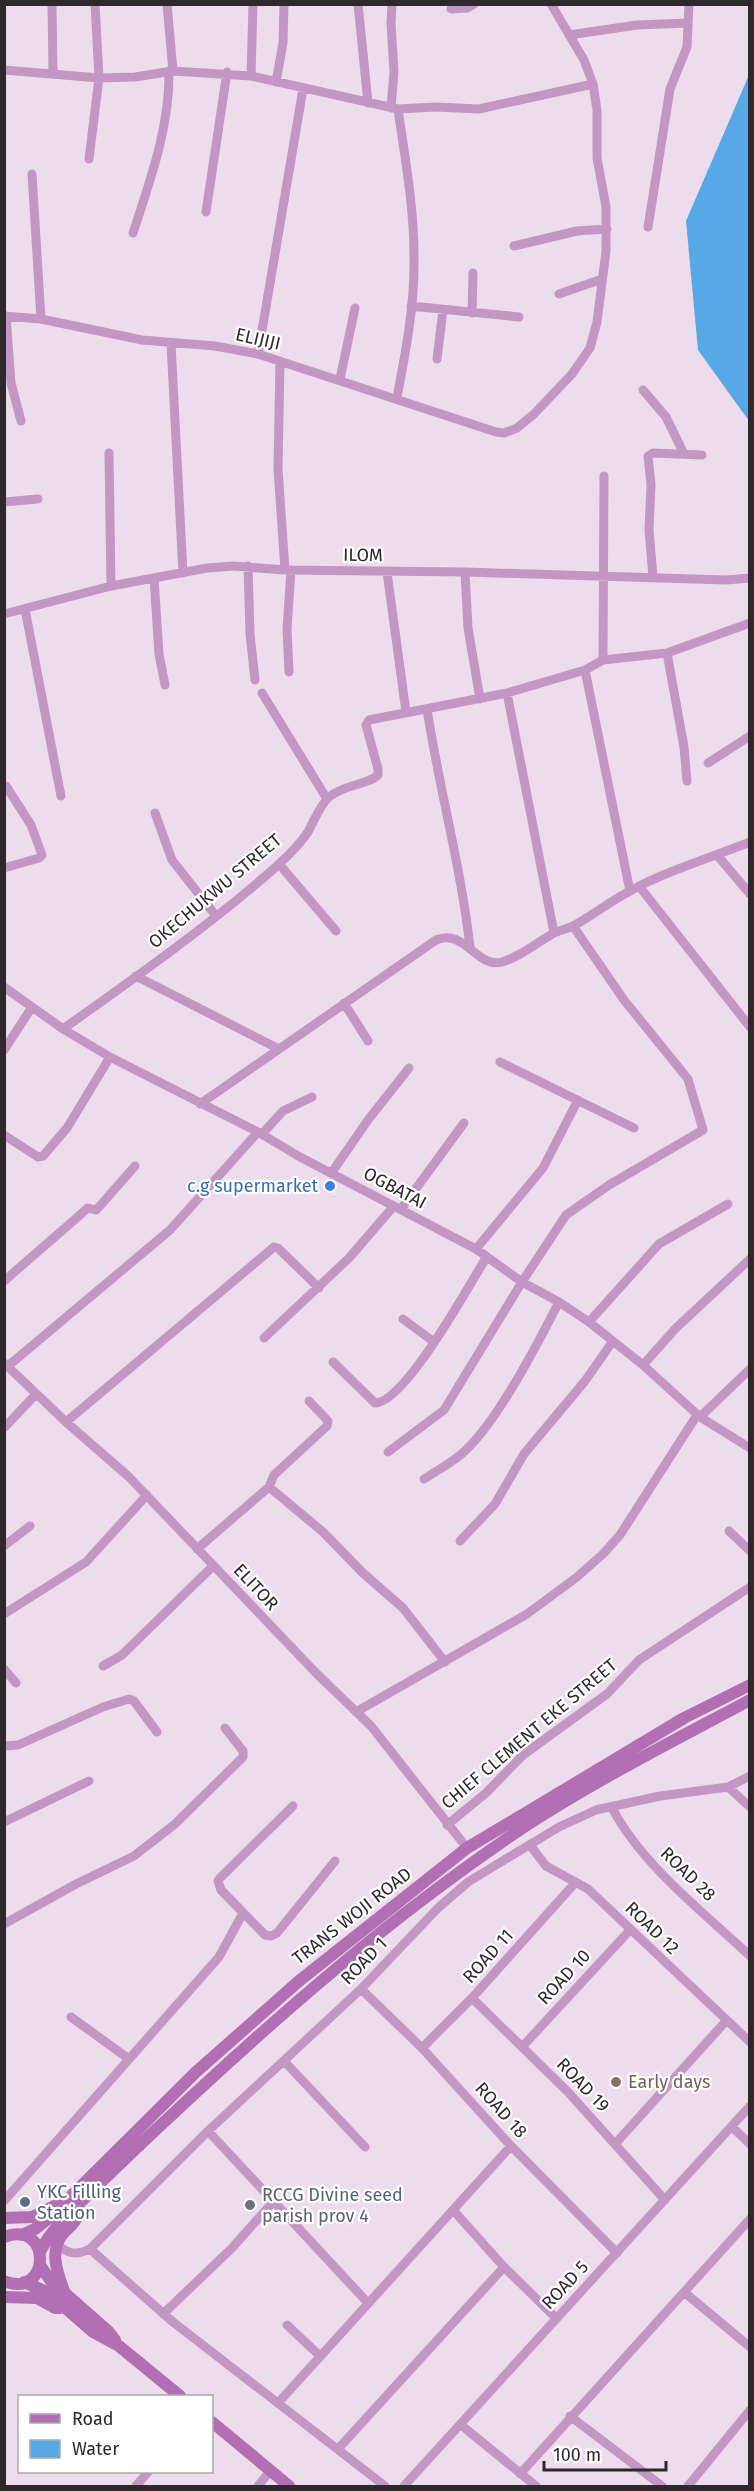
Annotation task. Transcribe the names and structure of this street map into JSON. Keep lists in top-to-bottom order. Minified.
{"streets":{"main road":["TRANS WOJI ROAD"],"street":["ELIJIJI","ILOM","OKECHUKWU STREET","OGBATAI","ELITOR","CHIEF CLEMENT EKE STREET","ROAD 28","ROAD 12","ROAD 11","ROAD 1","ROAD 10","ROAD 19","ROAD 18","ROAD 5"]},"crossings":[["OKECHUKWU STREET","OGBATAI"],["ELITOR","CHIEF CLEMENT EKE STREET"],["ELITOR","TRANS WOJI ROAD"],["ROAD 28","ROAD 1"],["ROAD 12","ROAD 11"],["ROAD 12","ROAD 1"],["ROAD 12","ROAD 10"],["ROAD 11","ROAD 19"],["ROAD 11","ROAD 18"],["ROAD 1","ROAD 18"],["ROAD 10","ROAD 19"],["ROAD 19","ROAD 5"],["ROAD 18","ROAD 5"]],"places":["c.g supermarket","Early days","YKC Filling Station","RCCG Divine seed parish prov 4"],"legend":["Road","Water"],"scale_bar":"100 m"}
